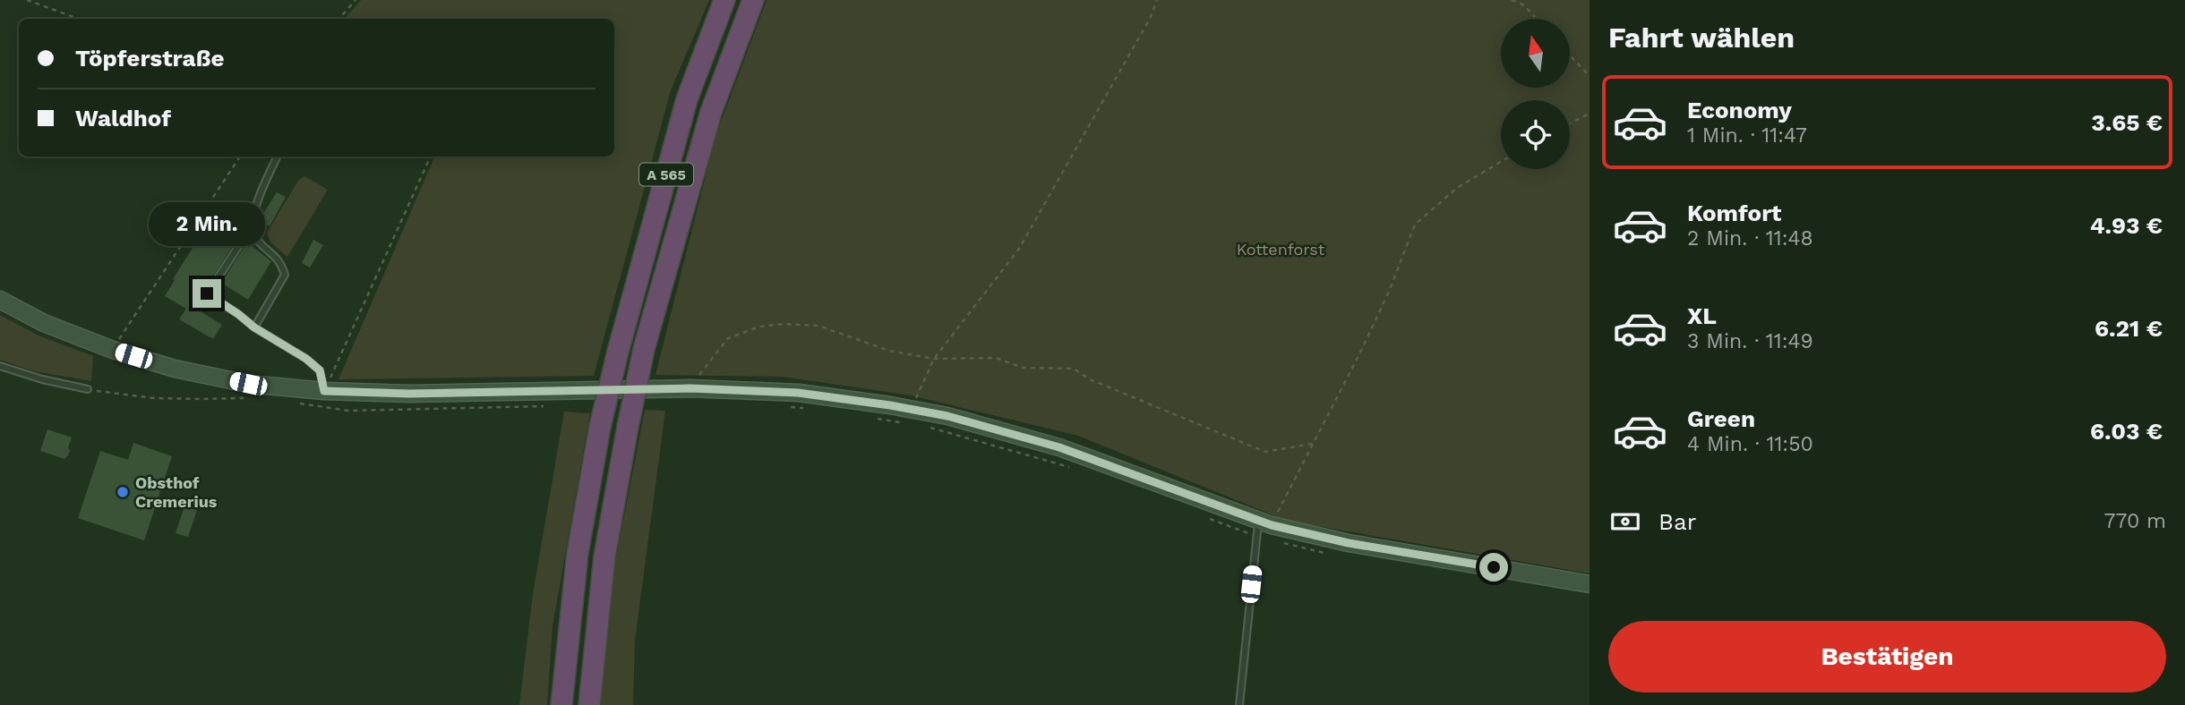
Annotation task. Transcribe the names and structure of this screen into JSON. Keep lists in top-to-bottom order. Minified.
{"streets":{"highway":["A 565"]},"parks":["Kottenforst"],"places":["Obsthof Cremerius"],"north":"top","page":{"heading":"Fahrt wählen","banner":["Töpferstraße","Waldhof"],"list":[{"name":"Economy","note":"1 Min. · 11:47","value":"3.65 €"},{"name":"Komfort","note":"2 Min. · 11:48","value":"4.93 €"},{"name":"XL","note":"3 Min. · 11:49","value":"6.21 €"},{"name":"Green","note":"4 Min. · 11:50","value":"6.03 €"}],"bubble":"2 Min.","pay":["Bar","770 m"],"buttons":"Bestätigen"}}
